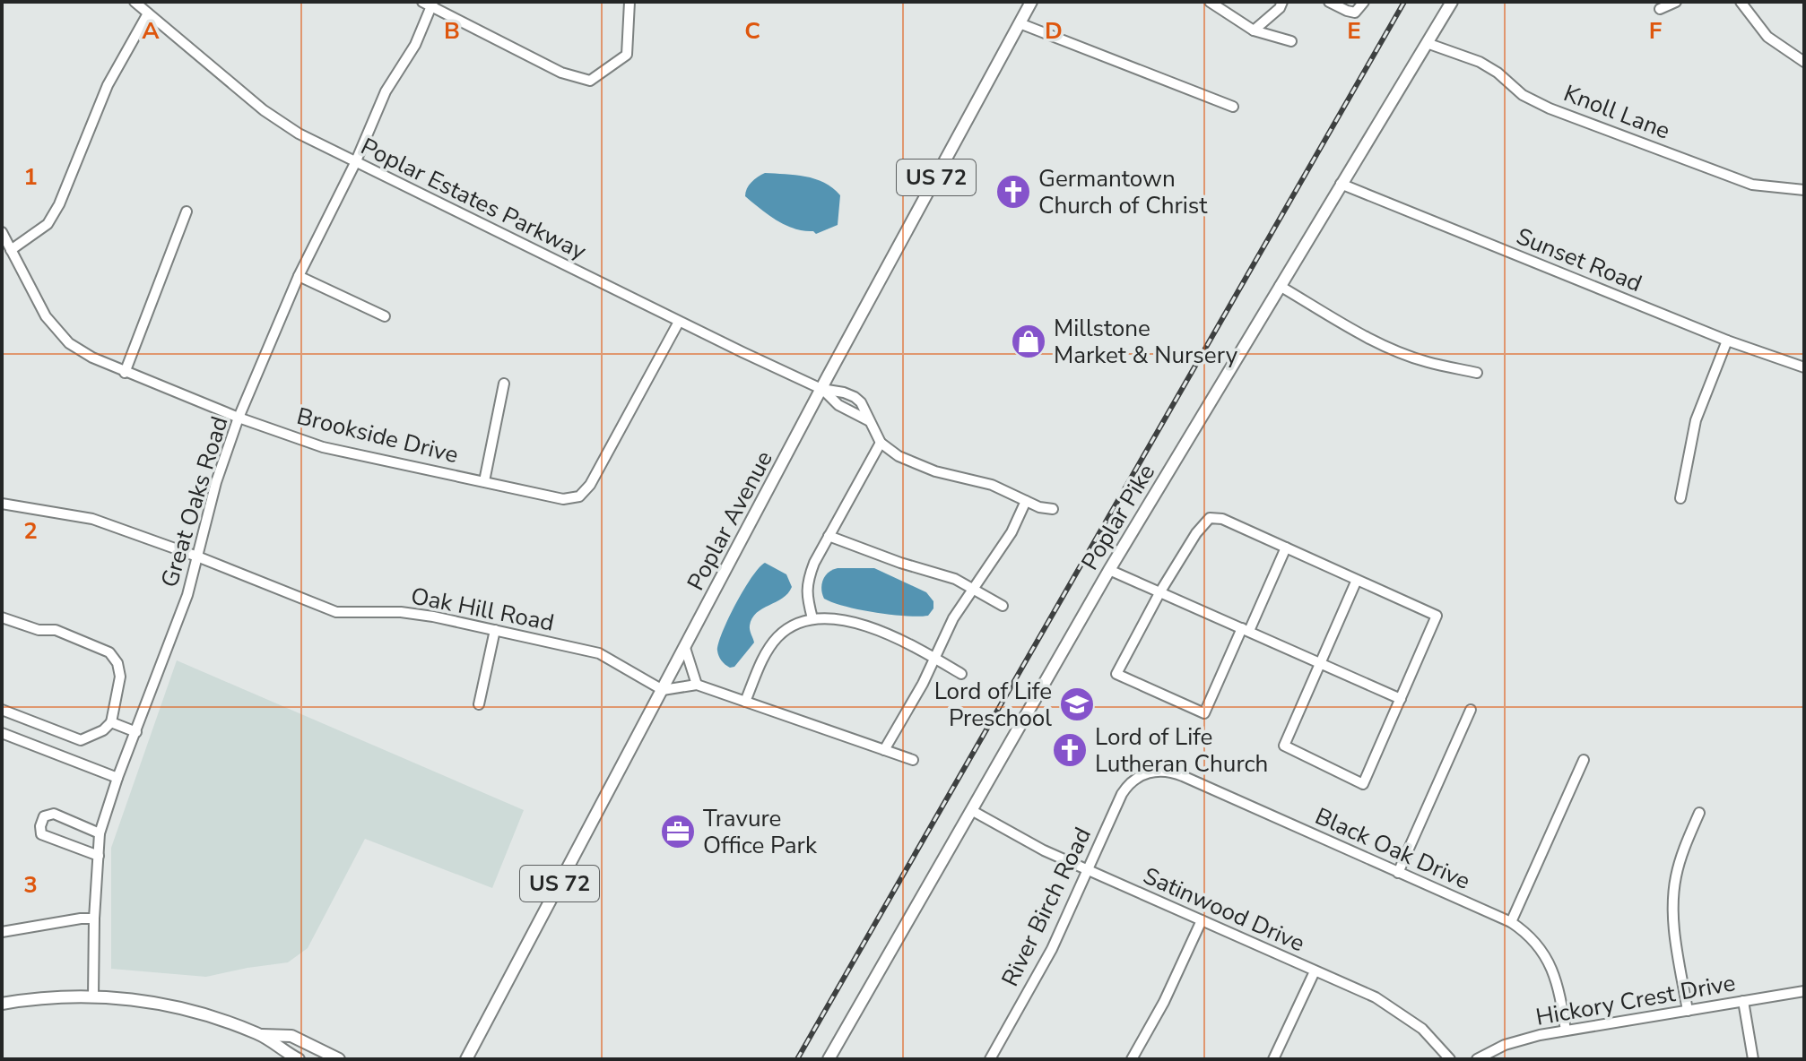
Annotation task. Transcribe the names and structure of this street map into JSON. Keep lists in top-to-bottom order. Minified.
{"streets":{"main road":["US 72","Poplar Pike","Poplar Avenue"],"street":["Knoll Lane","Poplar Estates Parkway","Sunset Road","Brookside Drive","Great Oaks Road","Oak Hill Road","Black Oak Drive","River Birch Road","Satinwood Drive","Hickory Crest Drive"]},"crossings":[["Knoll Lane","Poplar Pike"],["Poplar Estates Parkway","Brookside Drive"],["Poplar Estates Parkway","Great Oaks Road"],["Poplar Estates Parkway","Poplar Avenue"],["Sunset Road","Poplar Pike"],["Brookside Drive","Great Oaks Road"],["Great Oaks Road","Oak Hill Road"],["Poplar Pike","Satinwood Drive"],["Poplar Avenue","Oak Hill Road"],["Black Oak Drive","River Birch Road"],["Black Oak Drive","Hickory Crest Drive"],["River Birch Road","Satinwood Drive"]],"places":{"church":["Germantown Church of Christ","Lord of Life Lutheran Church"],"shop":["Millstone Market & Nursery"],"school or university":["Lord of Life Preschool"],"office":["Travure Office Park"]},"grid":{"columns":["A","B","C","D","E","F"],"rows":["1","2","3"]}}
